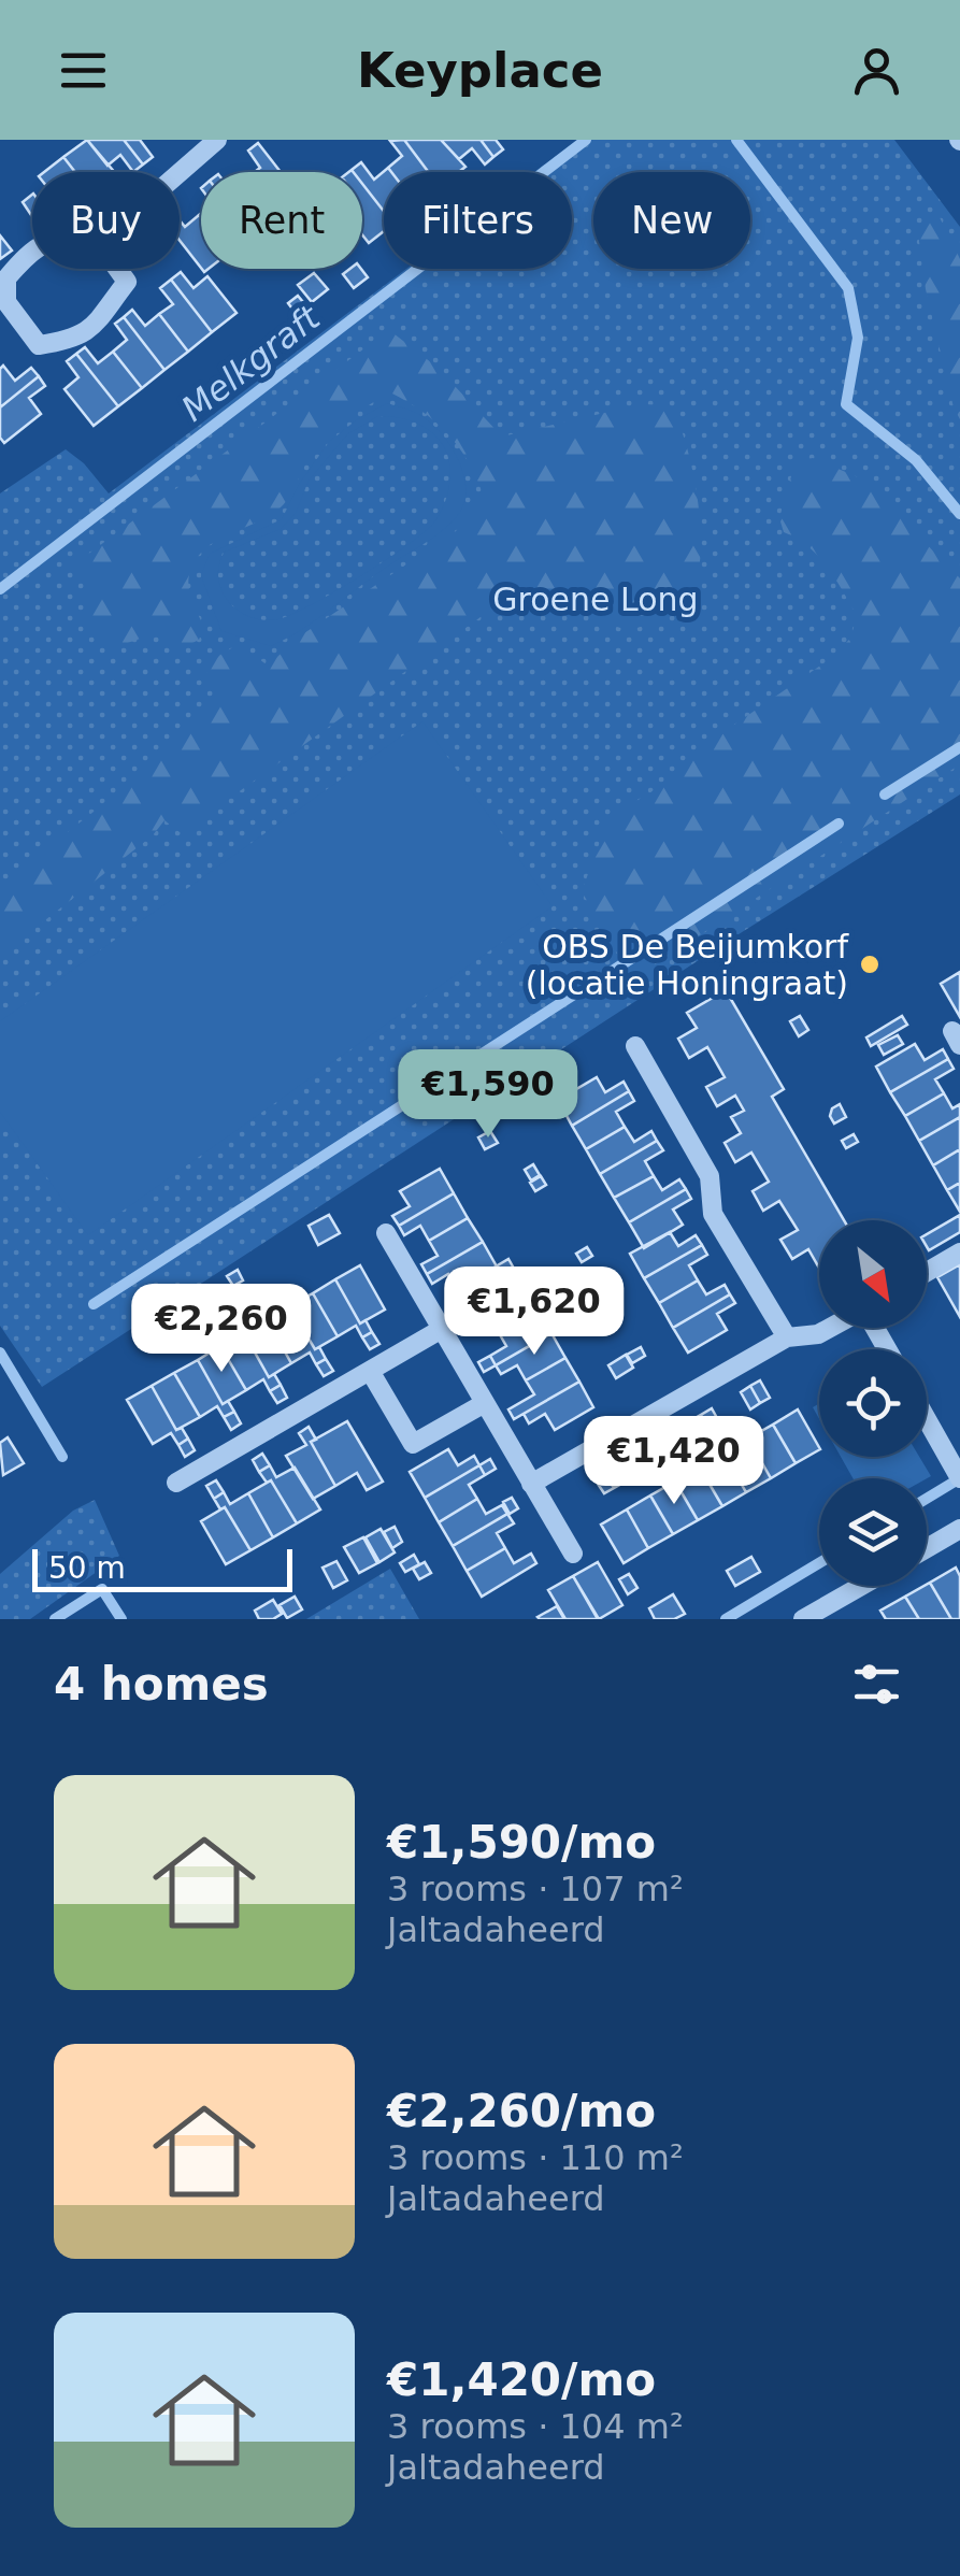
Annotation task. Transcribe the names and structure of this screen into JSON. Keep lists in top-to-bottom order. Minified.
{"water":["Melkgraft"],"parks":["Groene Long"],"places":["OBS De Beijumkorf (locatie Honingraat)"],"scale_bar":"50 m","north":"bottom right","page":{"header":"Keyplace","chip":["Buy","Rent","Filters","New"],"price":["€1,590","€1,620","€2,260","€1,420"],"scale":"50 m","heading":"4 homes","list":[{"name":"€1,590/mo","note":"3 rooms · 107 m² · Jaltadaheerd"},{"name":"€2,260/mo","note":"3 rooms · 110 m² · Jaltadaheerd"},{"name":"€1,420/mo","note":"3 rooms · 104 m² · Jaltadaheerd"}]}}
